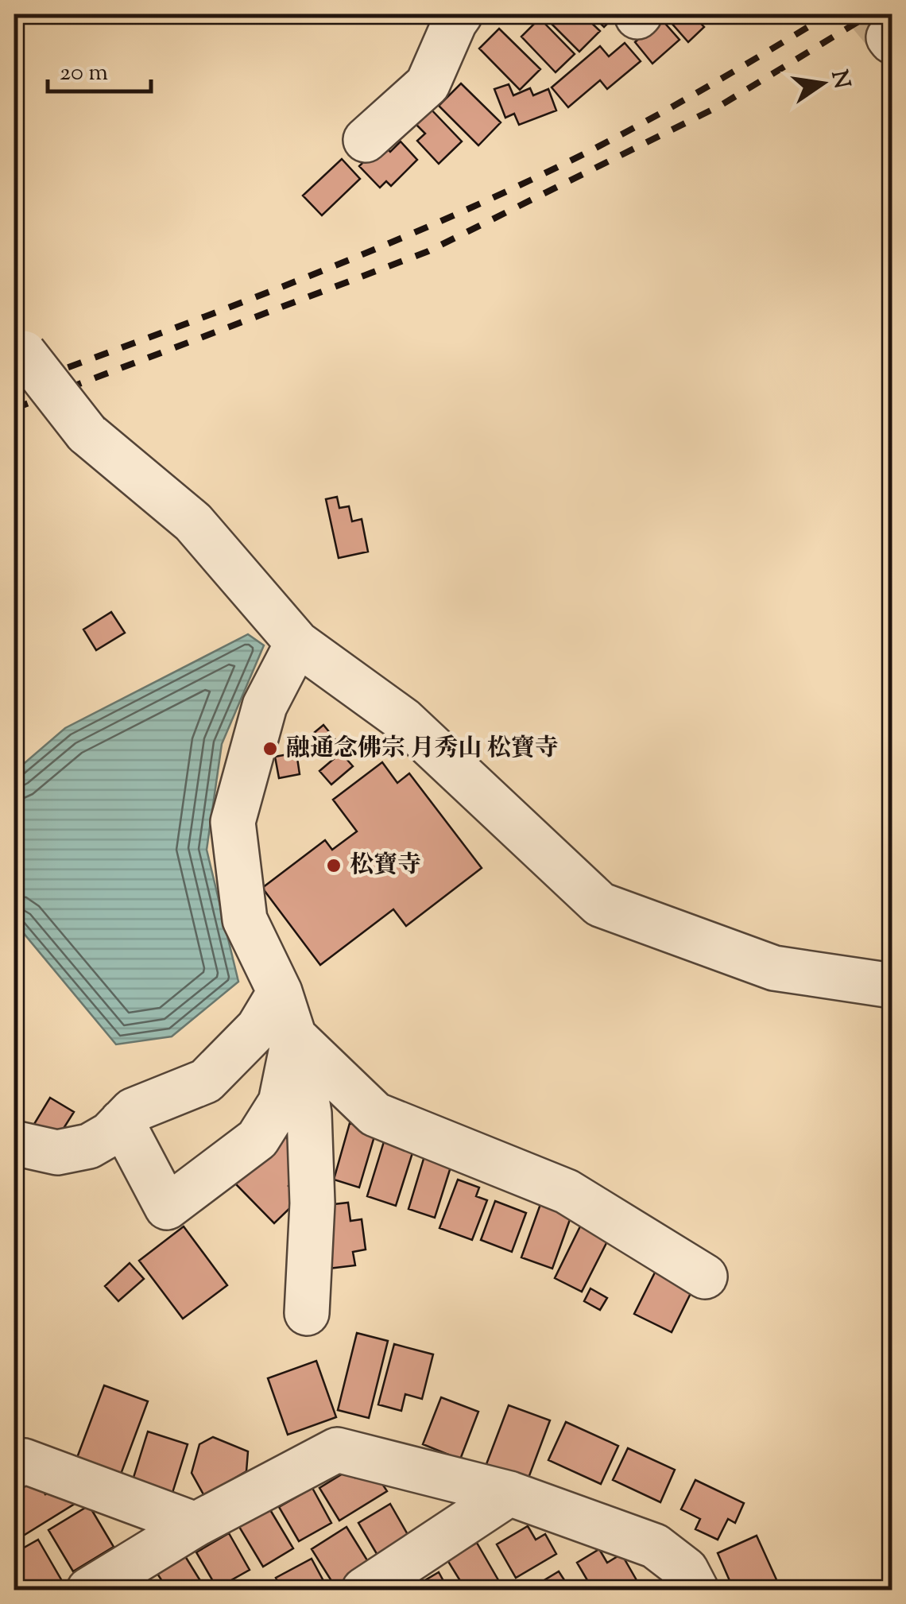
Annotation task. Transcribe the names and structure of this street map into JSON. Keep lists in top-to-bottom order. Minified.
{"places":["融通念佛宗 月秀山 松寶寺","松寶寺"],"scale_bar":"20 m","north":"right"}
